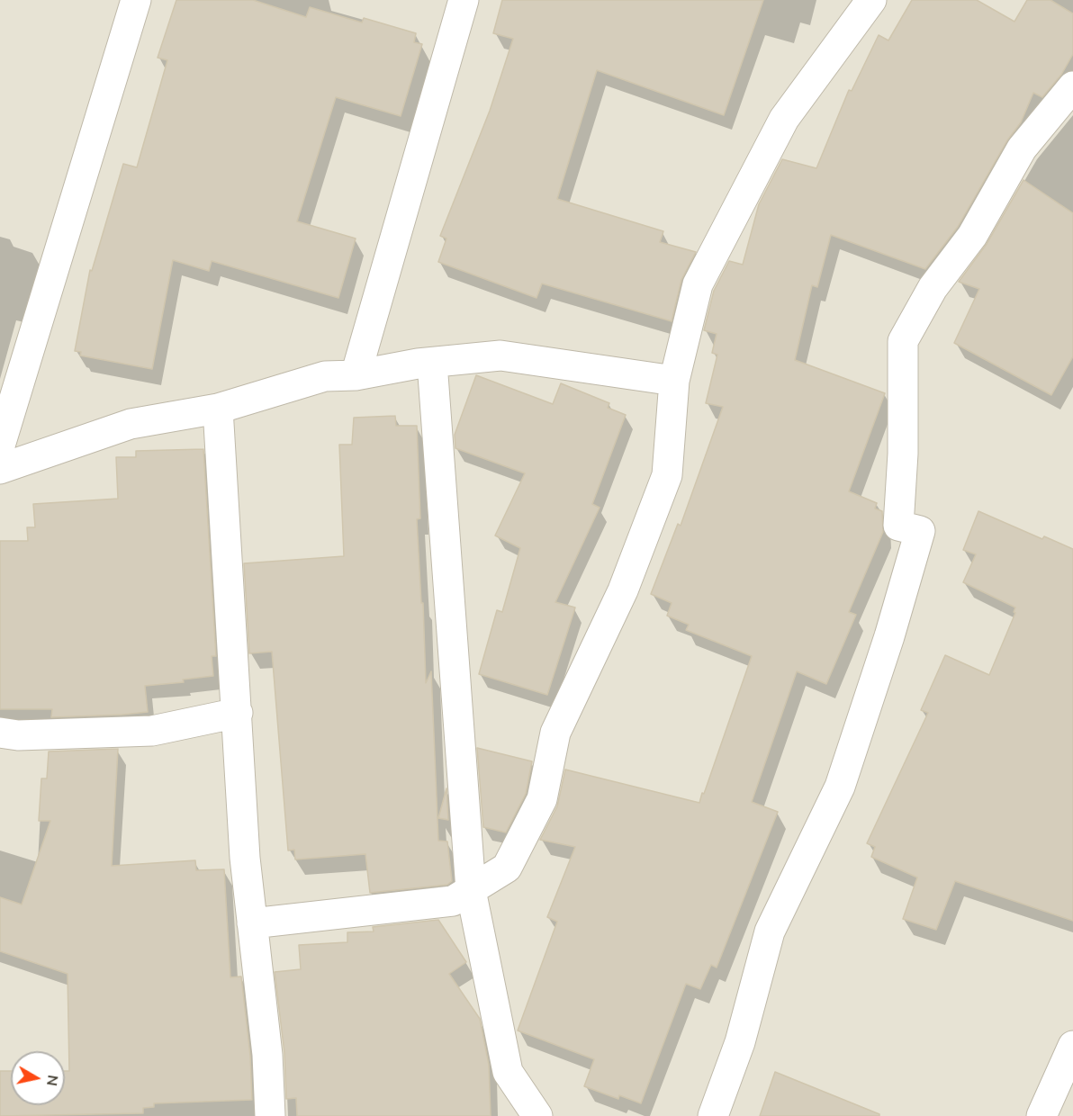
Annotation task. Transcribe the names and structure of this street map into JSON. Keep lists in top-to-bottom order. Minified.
{"north":"right"}
